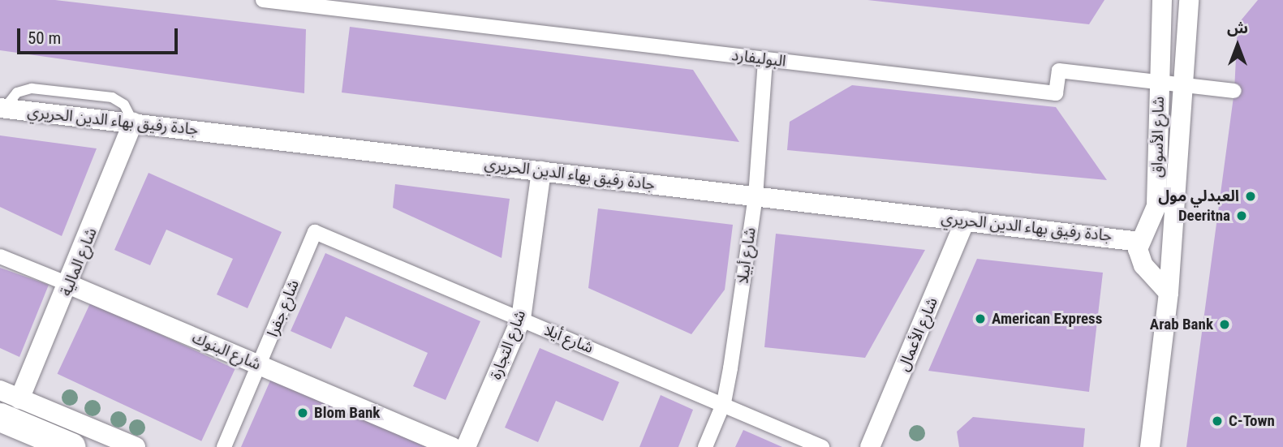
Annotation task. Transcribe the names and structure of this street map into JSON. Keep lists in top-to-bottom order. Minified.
{"streets":{"street":["البوليفارد","جادة رفيق بهاء الدين الحريري","شارع الأسواق","شارع أبيلا","شارع المالية","شارع جفرا","شارع الأعمال","شارع أيلا","شارع التجارة","شارع البنوك"]},"crossings":[["البوليفارد","شارع الأسواق"],["البوليفارد","شارع أبيلا"],["جادة رفيق بهاء الدين الحريري","شارع الأسواق"],["جادة رفيق بهاء الدين الحريري","شارع أبيلا"],["جادة رفيق بهاء الدين الحريري","شارع المالية"],["جادة رفيق بهاء الدين الحريري","شارع الأعمال"],["جادة رفيق بهاء الدين الحريري","شارع التجارة"],["شارع أبيلا","شارع أيلا"],["شارع المالية","شارع البنوك"],["شارع جفرا","شارع أيلا"],["شارع جفرا","شارع البنوك"],["شارع أيلا","شارع التجارة"]],"places":["العبدلي مول","Deeritna","American Express","Arab Bank","Blom Bank","C-Town"],"scale_bar":"50 m","north":"top"}
